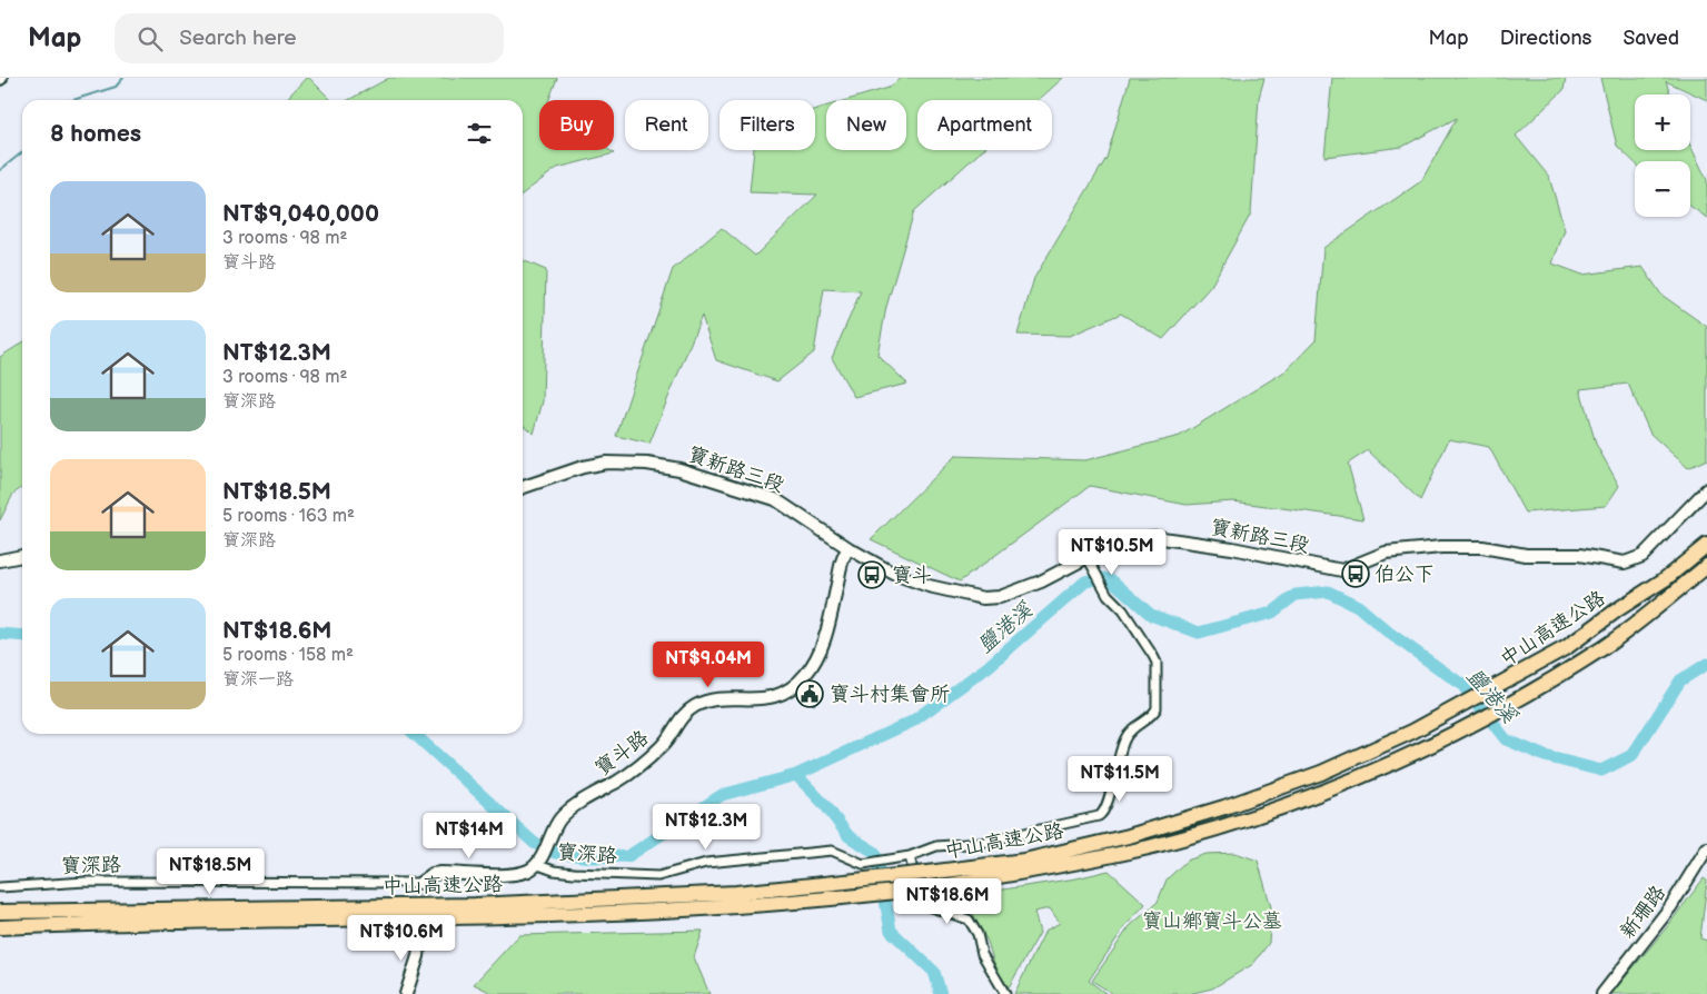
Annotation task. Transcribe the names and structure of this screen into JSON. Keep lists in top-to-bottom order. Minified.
{"streets":{"highway":["中山高速公路"],"street":["寶新路三段","寶斗路","寶深路","新珊路"]},"crossings":[["寶新路三段","寶斗路"],["寶新路三段","寶深路"],["寶斗路","寶深路"]],"water":["鹽港溪"],"parks":["寶山鄉寶斗公墓"],"places":{"bus stop":["伯公下","寶斗"],"public building":["寶斗村集會所"]},"page":{"header":"Map","search":"Search here","nav":["Map","Directions","Saved"],"map_buttons":["+","−"],"chip":["Buy","Rent","Filters","New","Apartment"],"heading":"8 homes","list":[{"name":"NT$9,040,000","note":"3 rooms · 98 m² · 寶斗路"},{"name":"NT$12.3M","note":"3 rooms · 98 m² · 寶深路"},{"name":"NT$18.5M","note":"5 rooms · 163 m² · 寶深路"},{"name":"NT$18.6M","note":"5 rooms · 158 m² · 寶深一路"}],"price":["NT$10.5M","NT$9.04M","NT$11.5M","NT$12.3M","NT$14M","NT$18.5M","NT$18.6M","NT$10.6M"]}}
